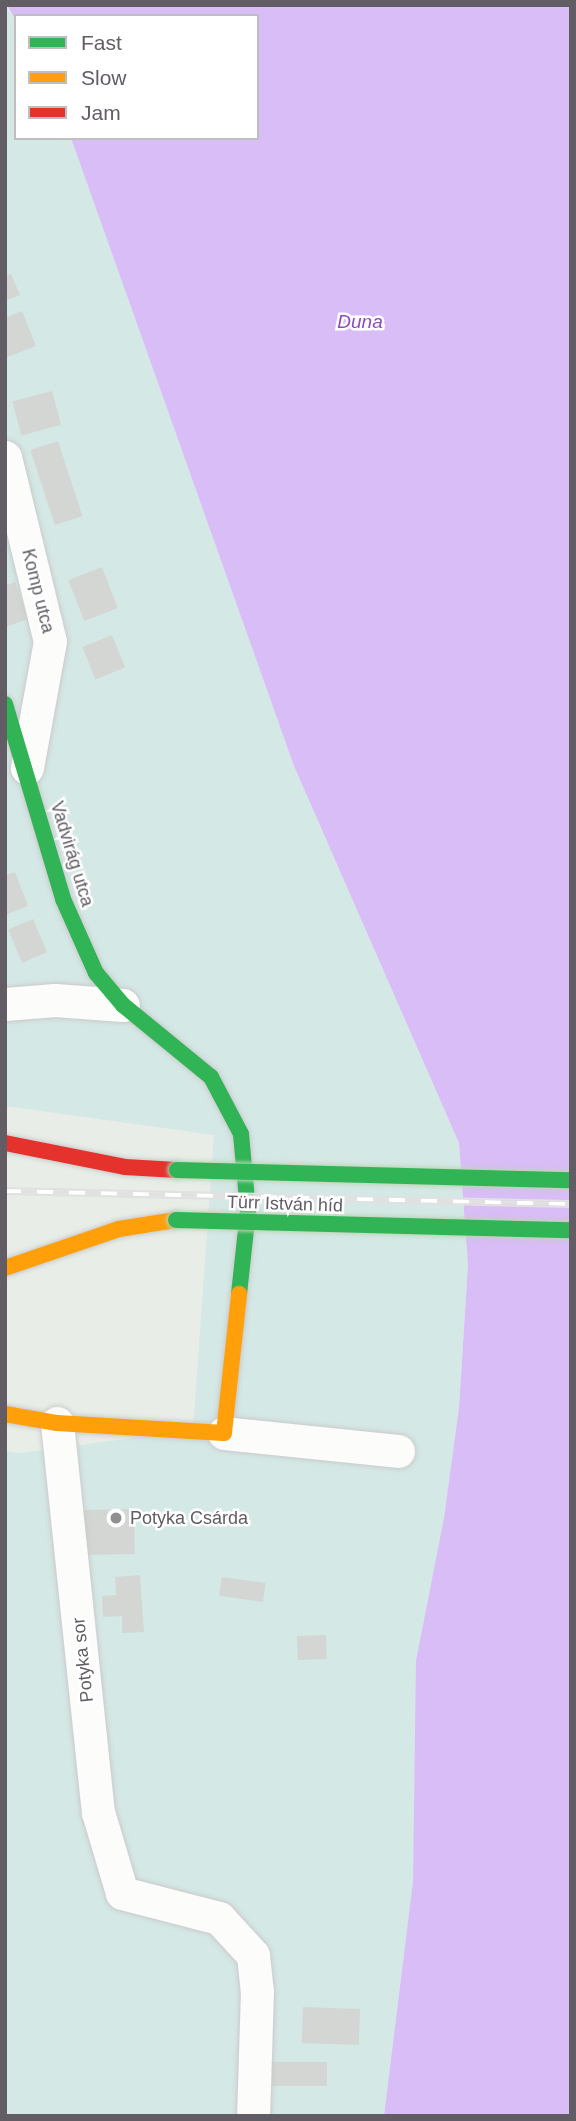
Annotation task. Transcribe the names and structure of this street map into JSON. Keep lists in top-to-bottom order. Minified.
{"streets":{"main road":["Vadvirág utca","Türr István híd"],"street":["Komp utca","Potyka sor"]},"crossings":[["Komp utca","Vadvirág utca"]],"water":["Duna"],"places":["Potyka Csárda"],"legend":["Fast","Slow","Jam"]}
